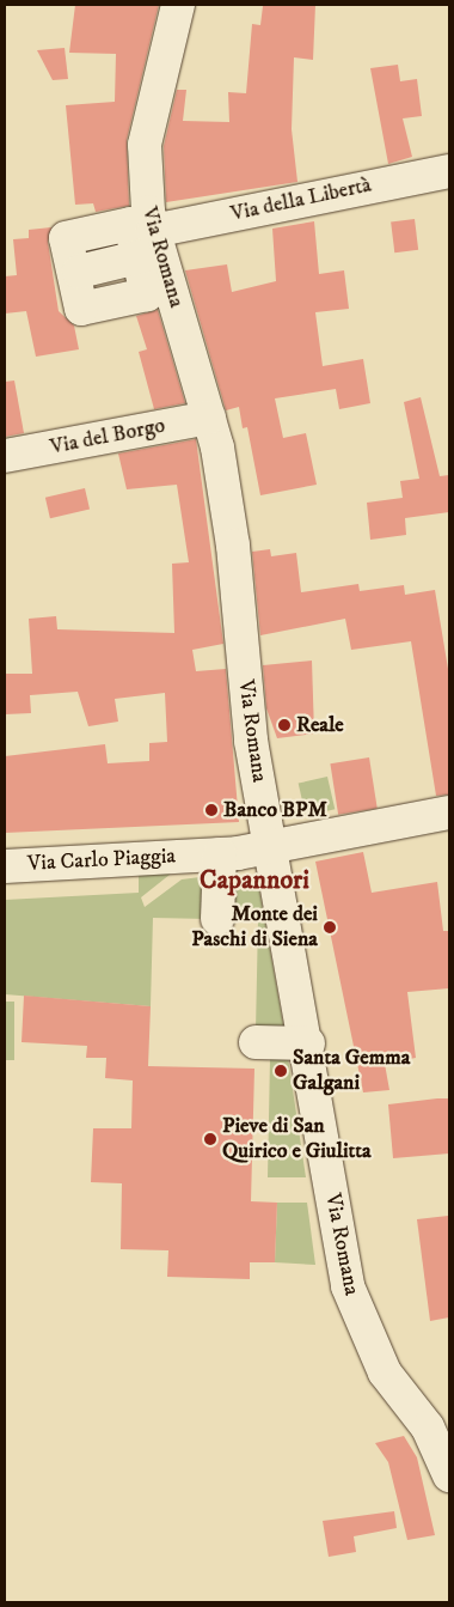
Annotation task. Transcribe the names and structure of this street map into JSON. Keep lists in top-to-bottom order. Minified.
{"streets":{"street":["Via della Libertà","Via Romana","Via del Borgo","Via Carlo Piaggia"]},"crossings":[["Via della Libertà","Via Romana"],["Via Romana","Via del Borgo"],["Via Romana","Via Carlo Piaggia"]],"districts":["Capannori"],"places":["Reale","Banco BPM","Monte dei Paschi di Siena","Santa Gemma Galgani","Pieve di San Quirico e Giulitta"]}
